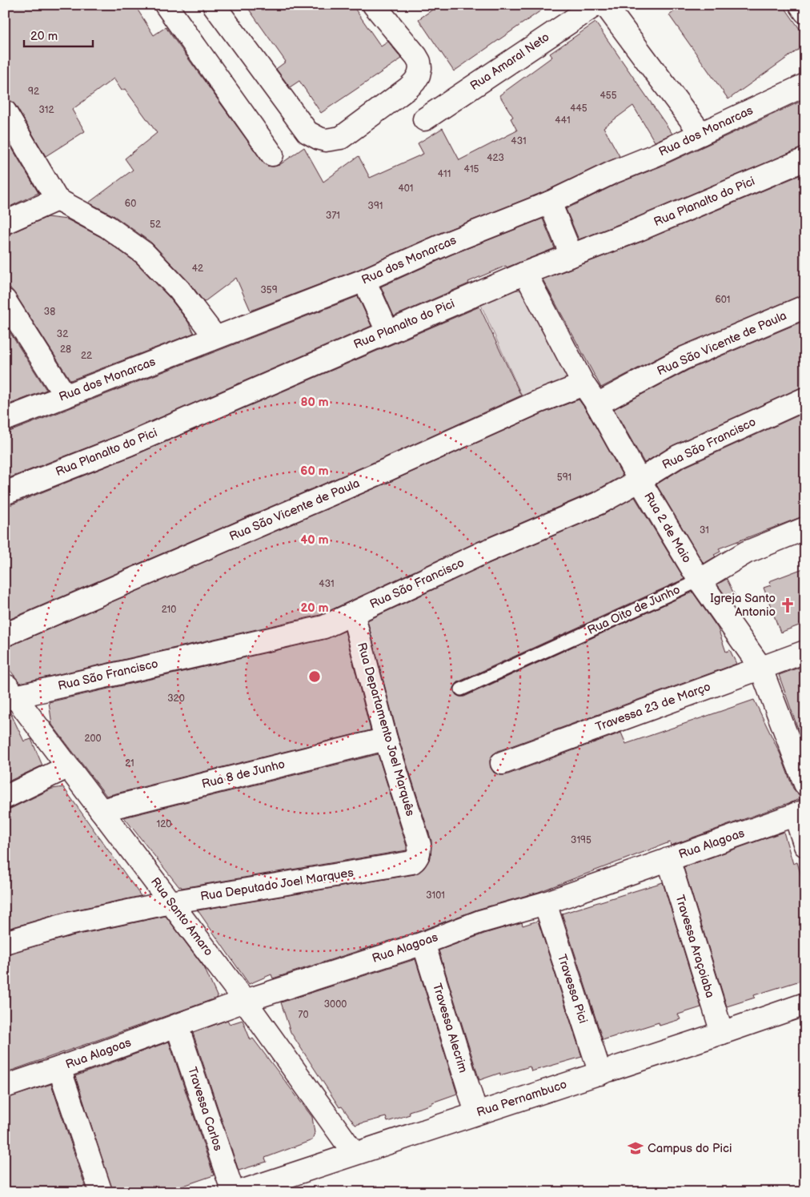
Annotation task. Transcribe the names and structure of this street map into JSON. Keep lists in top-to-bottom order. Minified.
{"streets":{"street":["Rua Amaral Neto","Rua dos Monarcas","Rua Planalto do Pici","Rua São Vicente de Paula","Rua São Francisco","Rua 2 de Maio","Rua Oito de Junho","Travessa 23 de Março","Rua Departamento Joel Marquês","Rua 8 de Junho","Rua Alagoas","Rua Deputado Joel Marques","Rua Santo Amaro","Travessa Araçoiaba","Travessa Pici","Travessa Alecrim","Rua Pernambuco","Travessa Carlos"]},"crossings":[["Rua Planalto do Pici","Rua 2 de Maio"],["Rua São Vicente de Paula","Rua 2 de Maio"],["Rua São Francisco","Rua 2 de Maio"],["Rua São Francisco","Rua Departamento Joel Marquês"],["Rua São Francisco","Rua Santo Amaro"],["Rua 2 de Maio","Rua Oito de Junho"],["Rua 2 de Maio","Travessa 23 de Março"],["Rua Departamento Joel Marquês","Rua 8 de Junho"],["Rua Departamento Joel Marquês","Rua Deputado Joel Marques"],["Rua 8 de Junho","Rua Santo Amaro"],["Rua Alagoas","Rua Santo Amaro"],["Rua Alagoas","Travessa Araçoiaba"],["Rua Alagoas","Travessa Pici"],["Rua Alagoas","Travessa Alecrim"],["Rua Alagoas","Travessa Carlos"],["Rua Deputado Joel Marques","Rua Santo Amaro"],["Rua Santo Amaro","Rua Pernambuco"],["Travessa Araçoiaba","Rua Pernambuco"],["Travessa Pici","Rua Pernambuco"],["Travessa Alecrim","Rua Pernambuco"]],"places":{"church":["Igreja Santo Antonio"],"school or university":["Campus do Pici"]},"house_numbers":["92","455","445","312","441","431","423","415","411","401","60","391","371","52","42","359","601","38","32","28","22","591","31","431","210","320","200","21","120","3195","3101","3000","70"],"scale_bar":"20 m","rings":["80 m","60 m","40 m","20 m"]}
